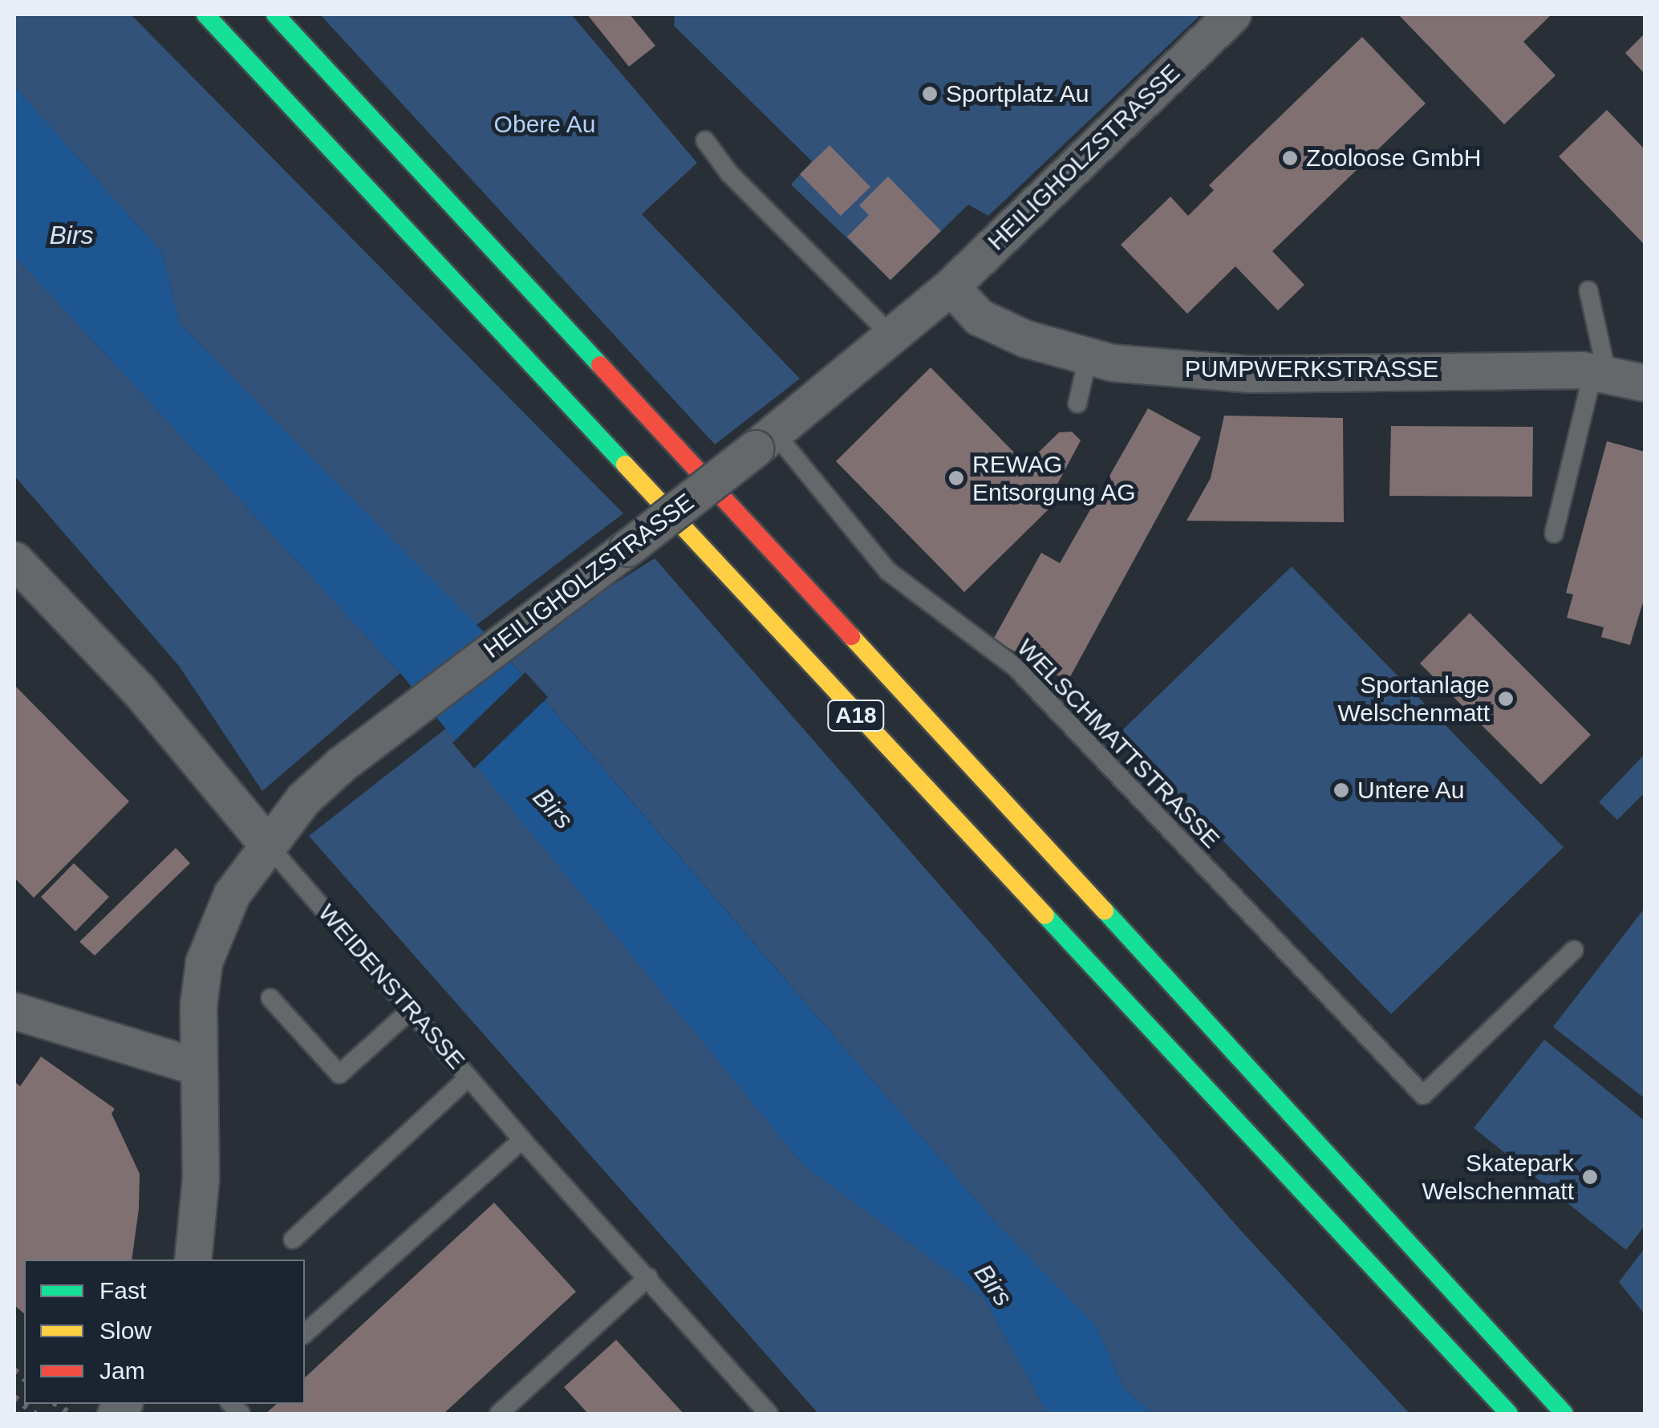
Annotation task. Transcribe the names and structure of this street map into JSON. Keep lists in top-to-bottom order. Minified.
{"streets":{"highway":["A18"],"street":["HEILIGHOLZSTRASSE","PUMPWERKSTRASSE","WEIDENSTRASSE"],"lane":["WELSCHMATTSTRASSE"]},"crossings":[["HEILIGHOLZSTRASSE","PUMPWERKSTRASSE"],["HEILIGHOLZSTRASSE","WELSCHMATTSTRASSE"],["HEILIGHOLZSTRASSE","WEIDENSTRASSE"]],"water":["Birs"],"parks":["Obere Au"],"places":["Sportplatz Au","Zooloose GmbH","REWAG Entsorgung AG","Sportanlage Welschenmatt","Untere Au","Skatepark Welschenmatt"],"legend":["Fast","Slow","Jam"]}
